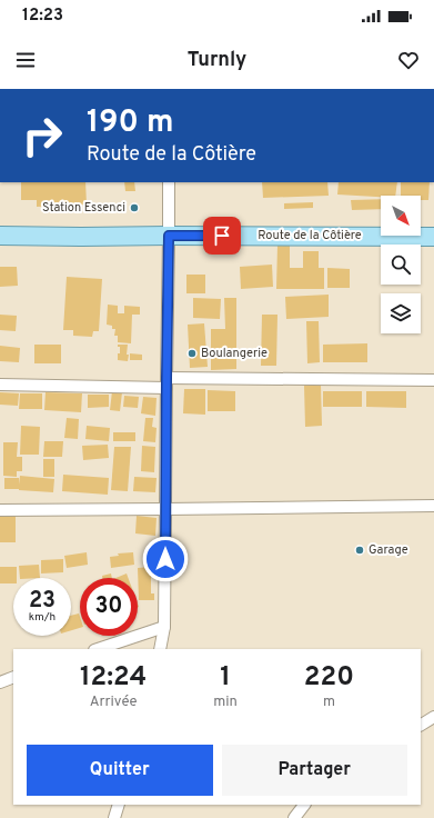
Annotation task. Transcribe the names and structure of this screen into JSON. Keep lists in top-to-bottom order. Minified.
{"streets":{"main road":["Route de la Côtière"]},"places":["Station Essenci","Boulangerie","Garage"],"north":"bottom right","page":{"status":"12:23","header":"Turnly","turn":["190 m","Route de la Côtière"],"speed":"23 km/h","limit":"30","eta":["12:24","Arrivée","1","min","220","m"],"buttons":["Quitter","Partager"]}}
